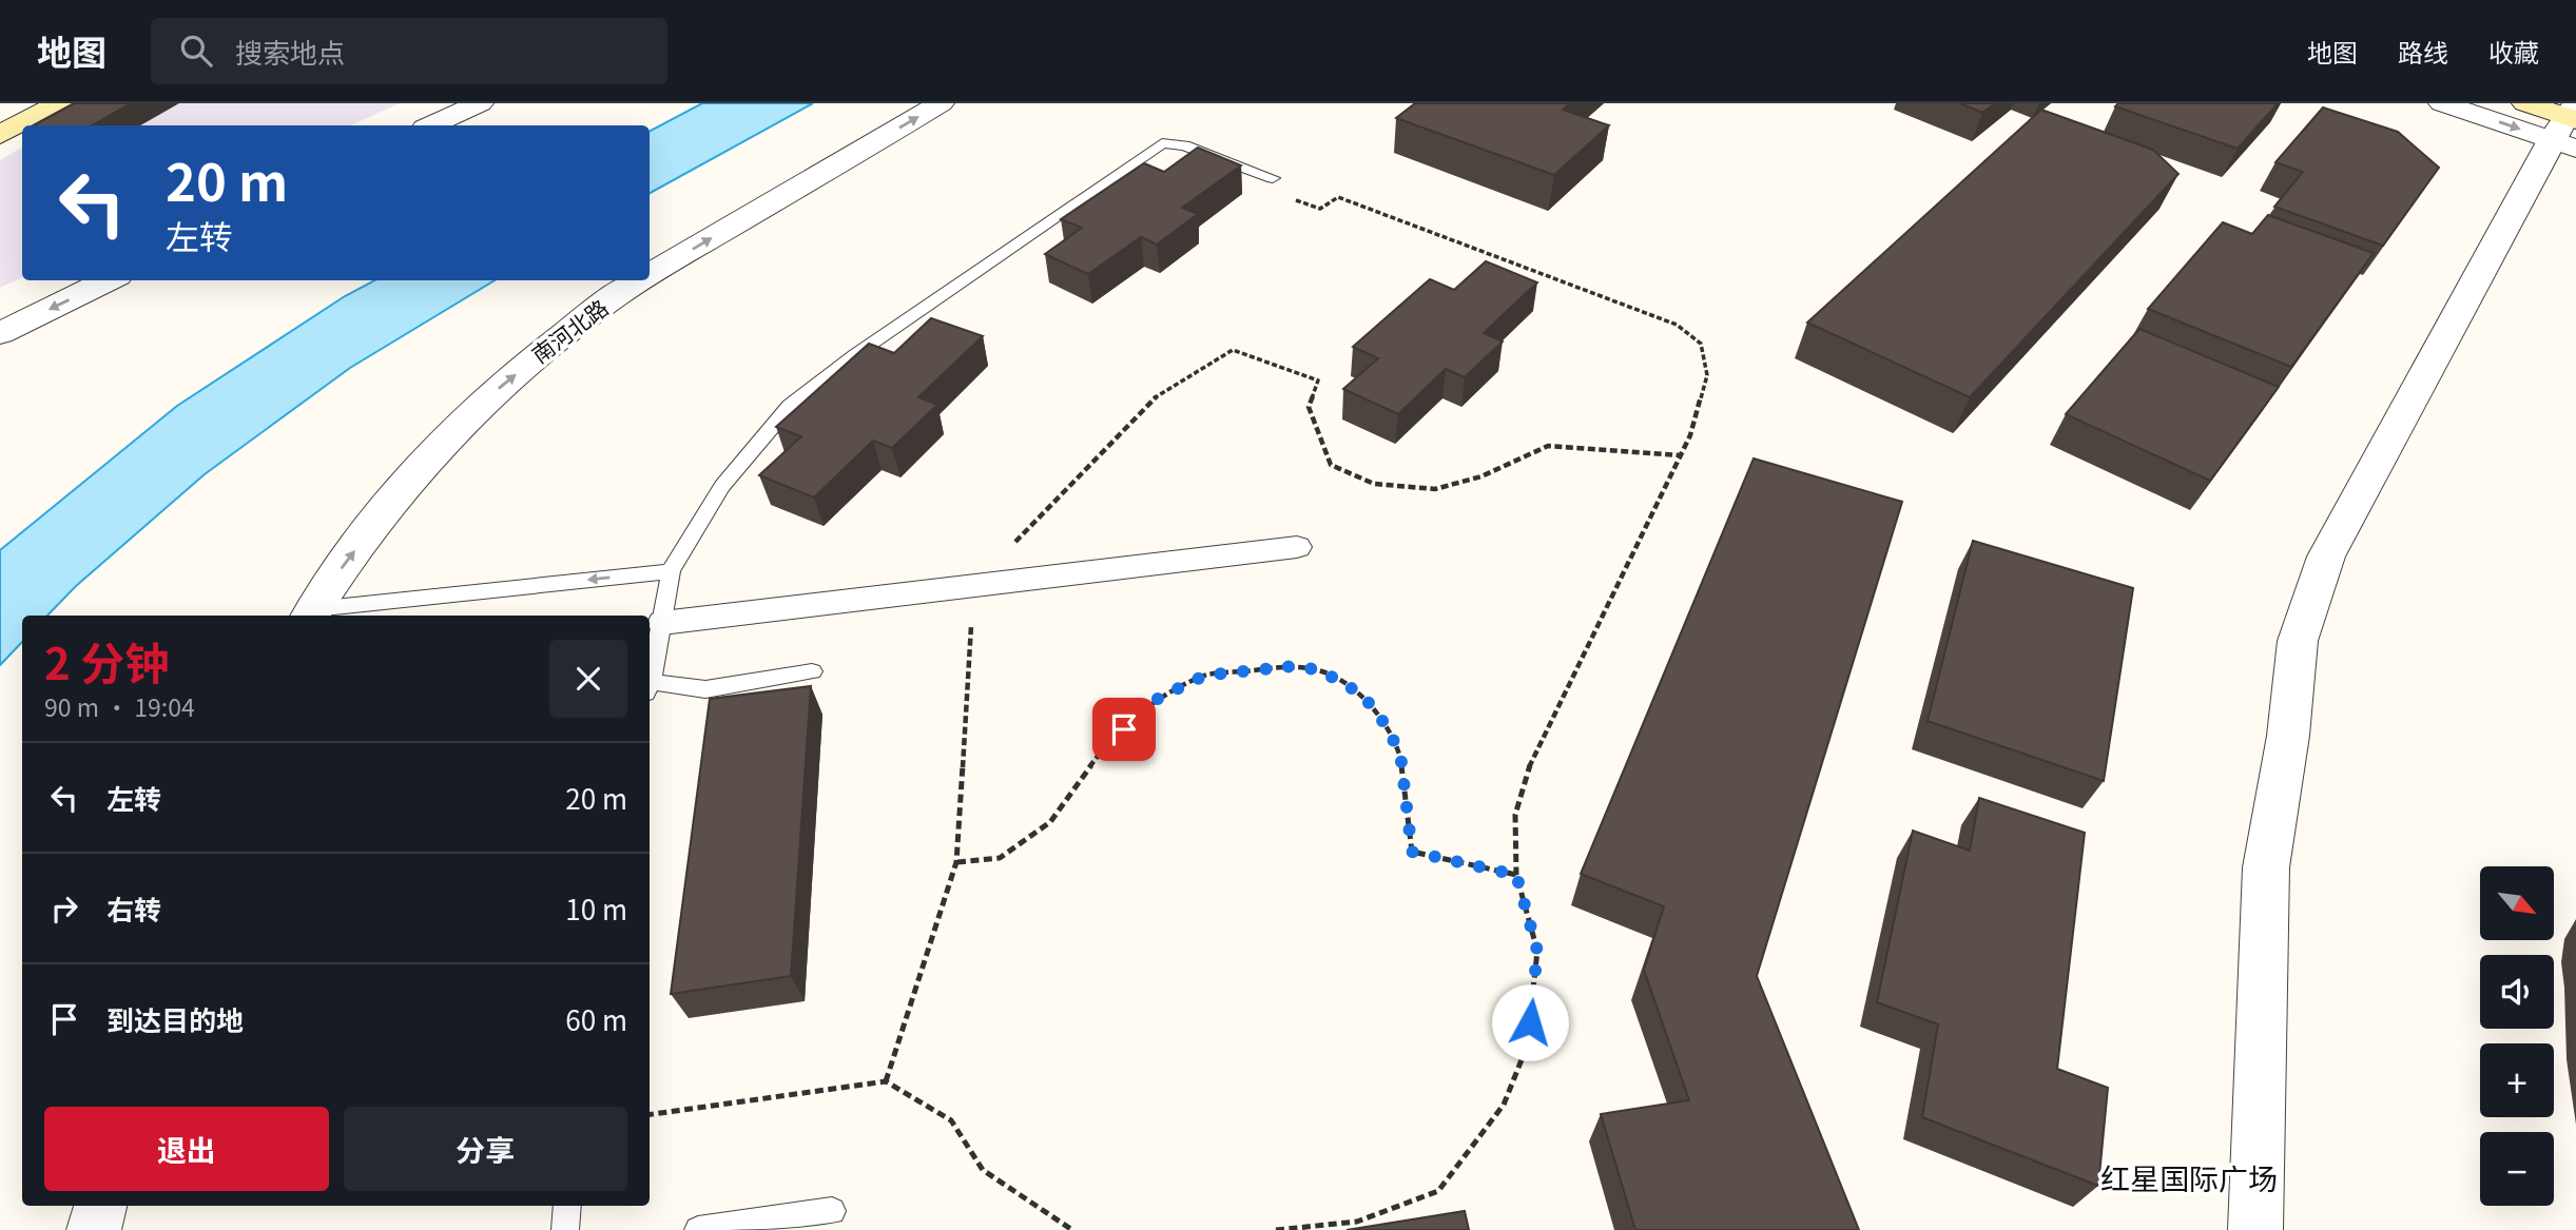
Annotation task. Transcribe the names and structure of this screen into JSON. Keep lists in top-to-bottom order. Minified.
{"streets":{"street":["南河北路"]},"one_way":["南河北路"],"districts":["红星国际广场"],"north":"bottom right","page":{"header":"地图","search":"搜索地点","nav":["地图","路线","收藏"],"turn":["20 m","左转"],"heading":["2 分钟","90 m · 19:04"],"list":[{"name":"左转","value":"20 m"},{"name":"右转","value":"10 m"},{"name":"到达目的地","value":"60 m"}],"map_buttons":["+","−"],"buttons":["退出","分享"]}}
